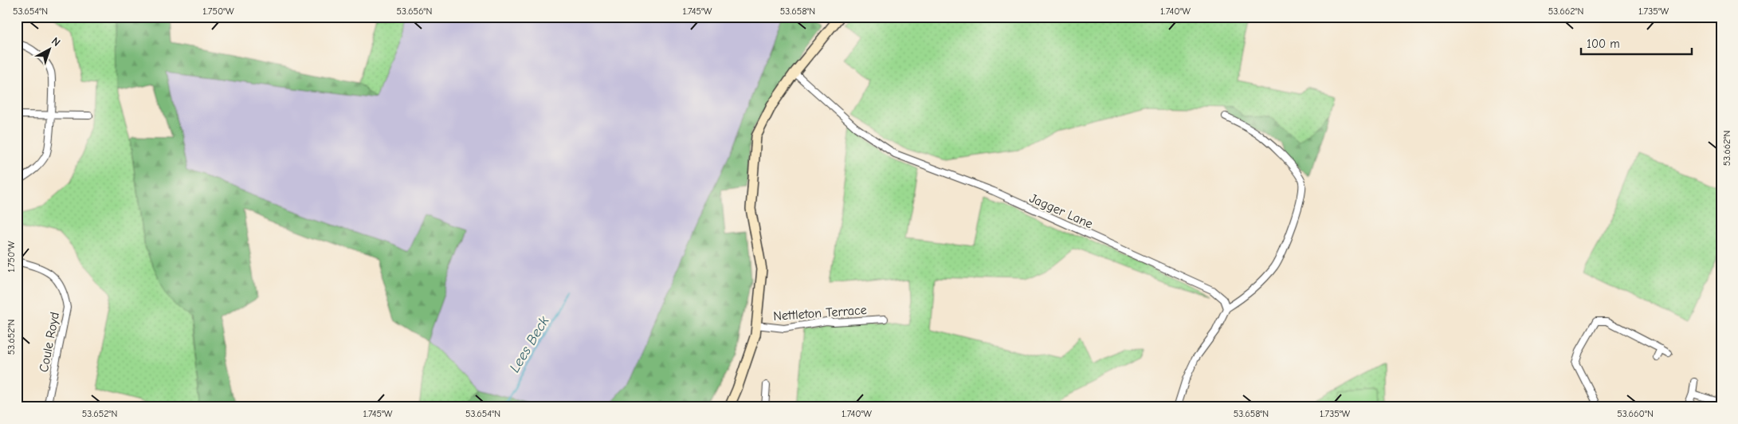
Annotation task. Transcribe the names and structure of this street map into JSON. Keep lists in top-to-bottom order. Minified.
{"streets":{"street":["Jagger Lane","Nettleton Terrace","Coule Royd"]},"water":["Lees Beck"],"scale_bar":"100 m","north":"top right","coordinates":["53.654°N","1.750°W","53.656°N","1.745°W","53.658°N","1.740°W","53.662°N","1.735°W","53.652°N","53.660°N"]}
